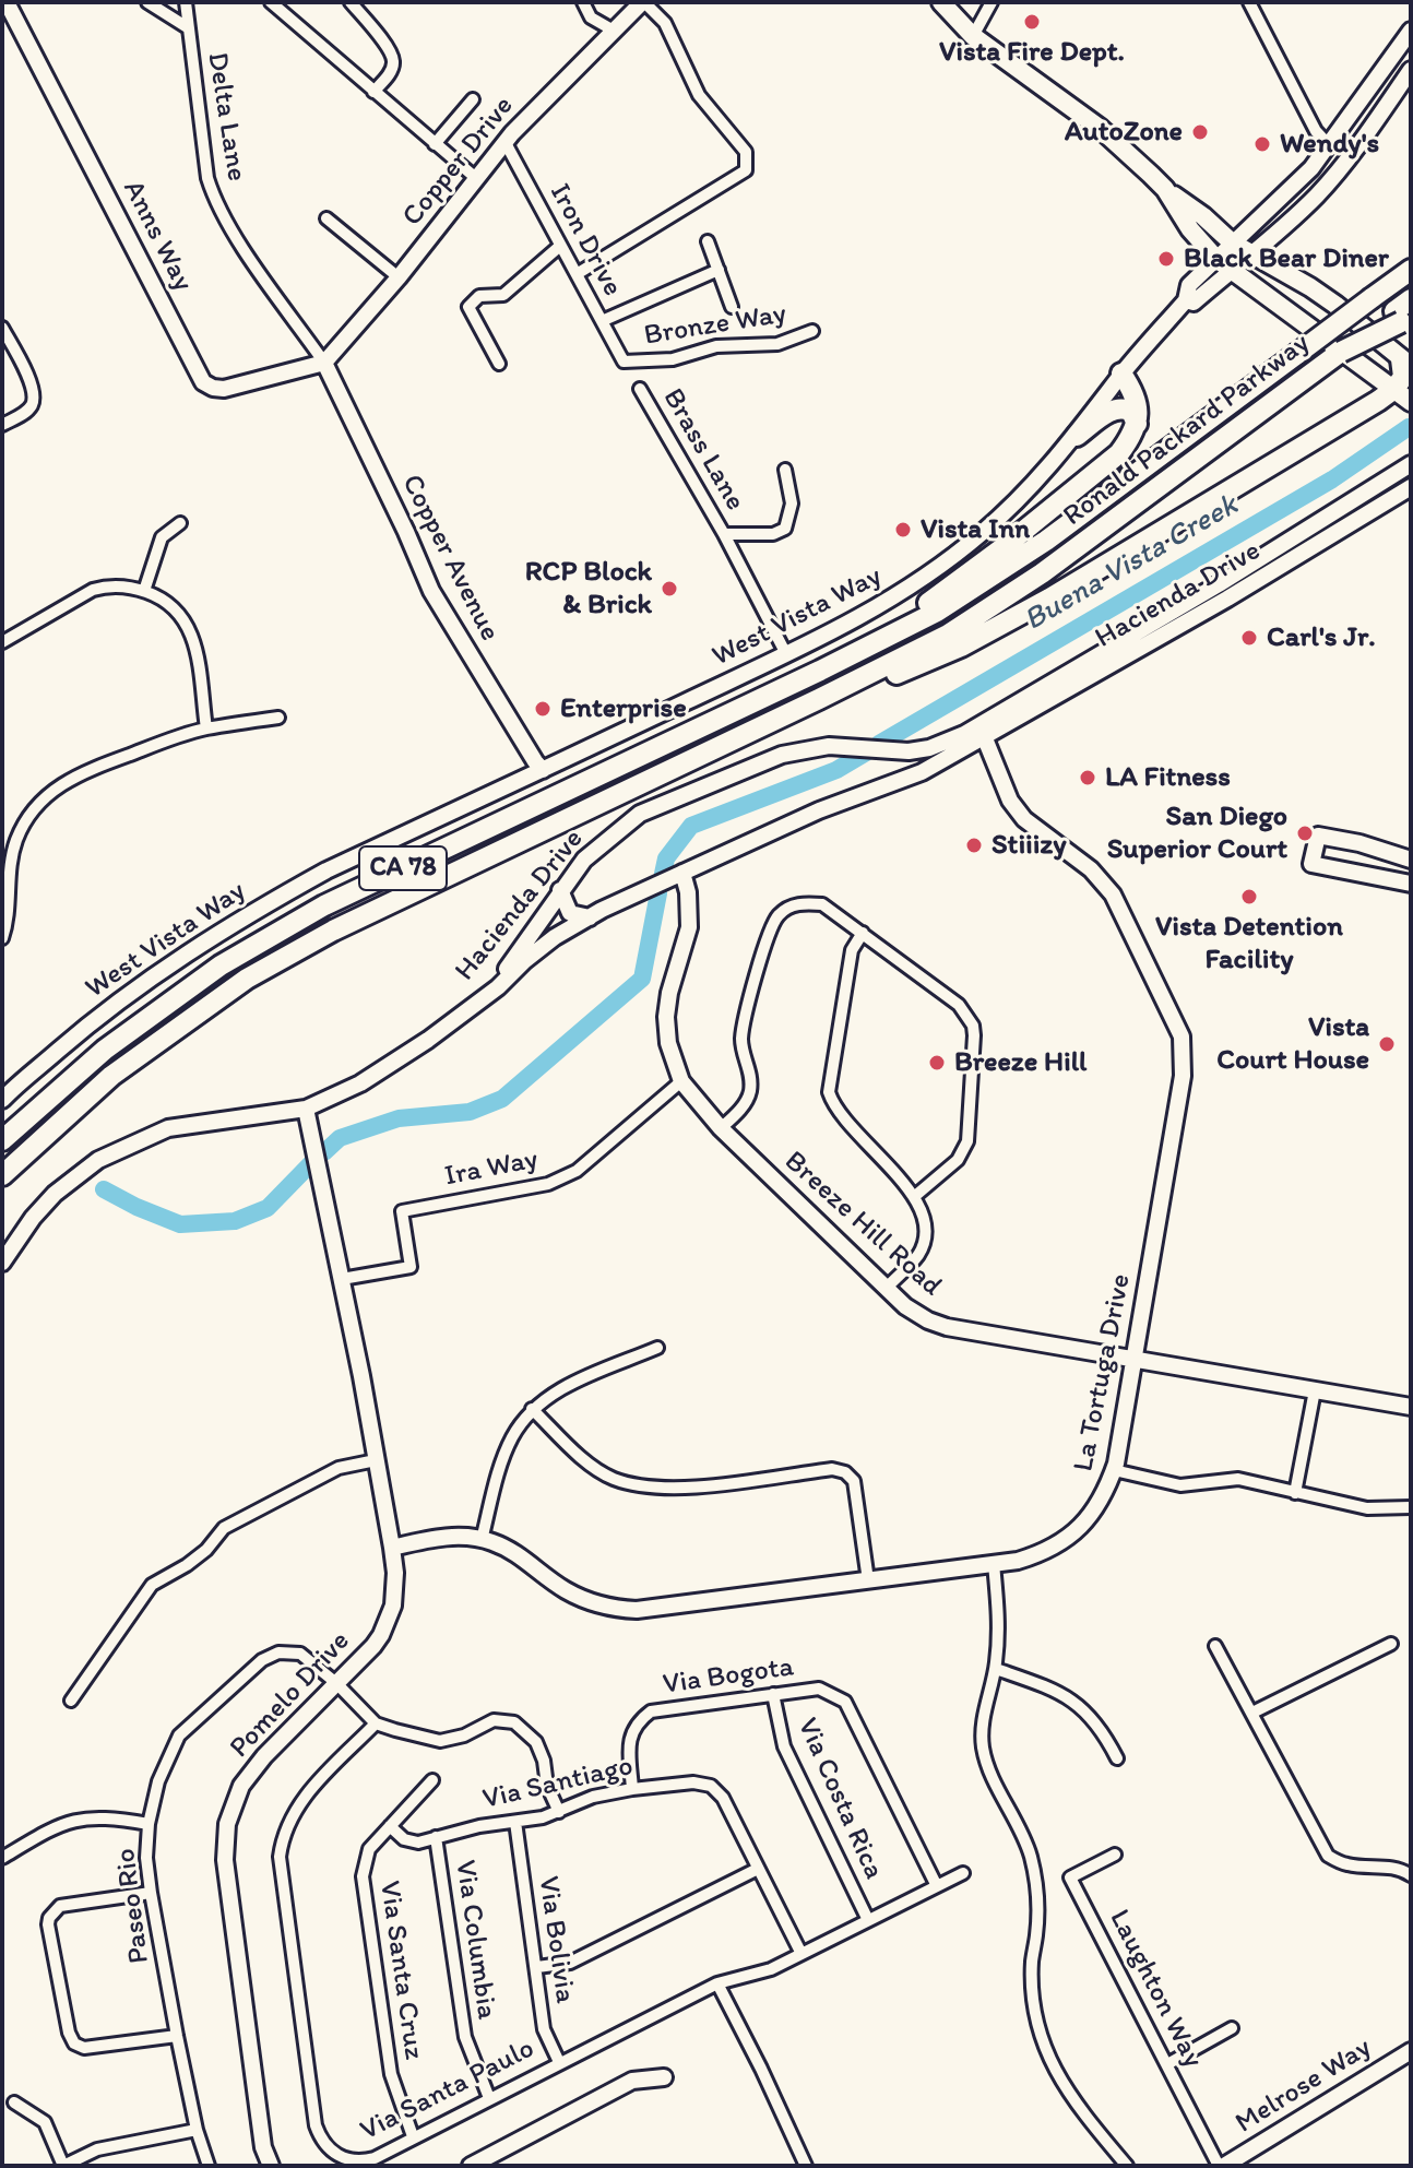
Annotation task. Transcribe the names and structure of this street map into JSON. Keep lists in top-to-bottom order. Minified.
{"streets":{"highway":["Ronald Packard Parkway","CA 78"],"street":["Delta Lane","Copper Drive","Anns Way","Iron Drive","Bronze Way","Brass Lane","Copper Avenue","Hacienda Drive","West Vista Way","Ira Way","Breeze Hill Road","La Tortuga Drive","Via Bogota","Pomelo Drive","Via Santiago","Via Costa Rica","Paseo Rio","Via Columbia","Via Bolivia","Via Santa Cruz","Laughton Way","Melrose Way","Via Santa Paulo"]},"crossings":[["Delta Lane","Copper Drive"],["Delta Lane","Anns Way"],["Delta Lane","Copper Avenue"],["Copper Drive","Anns Way"],["Copper Drive","Iron Drive"],["Copper Drive","Copper Avenue"],["Anns Way","Copper Avenue"],["Iron Drive","Bronze Way"],["Brass Lane","West Vista Way"],["Copper Avenue","West Vista Way"],["Hacienda Drive","Breeze Hill Road"],["Hacienda Drive","La Tortuga Drive"],["Hacienda Drive","Pomelo Drive"],["Ira Way","Breeze Hill Road"],["Ira Way","Pomelo Drive"],["Breeze Hill Road","La Tortuga Drive"],["La Tortuga Drive","Pomelo Drive"],["Via Bogota","Via Santiago"],["Via Bogota","Via Costa Rica"],["Via Bogota","Via Santa Paulo"],["Pomelo Drive","Paseo Rio"],["Via Santiago","Via Columbia"],["Via Santiago","Via Bolivia"],["Via Santiago","Via Santa Cruz"],["Via Santiago","Via Santa Paulo"],["Via Costa Rica","Via Santa Paulo"],["Paseo Rio","Via Santa Paulo"],["Via Columbia","Via Santa Paulo"],["Via Bolivia","Via Santa Paulo"],["Via Santa Cruz","Via Santa Paulo"],["Laughton Way","Melrose Way"]],"water":["Buena Vista Creek"],"places":["Vista Fire Dept.","AutoZone","Wendy's","Black Bear Diner","Vista Inn","RCP Block & Brick","Carl's Jr.","Enterprise","LA Fitness","San Diego Superior Court","Stiiizy","Vista Detention Facility","Vista Court House","Breeze Hill"]}
